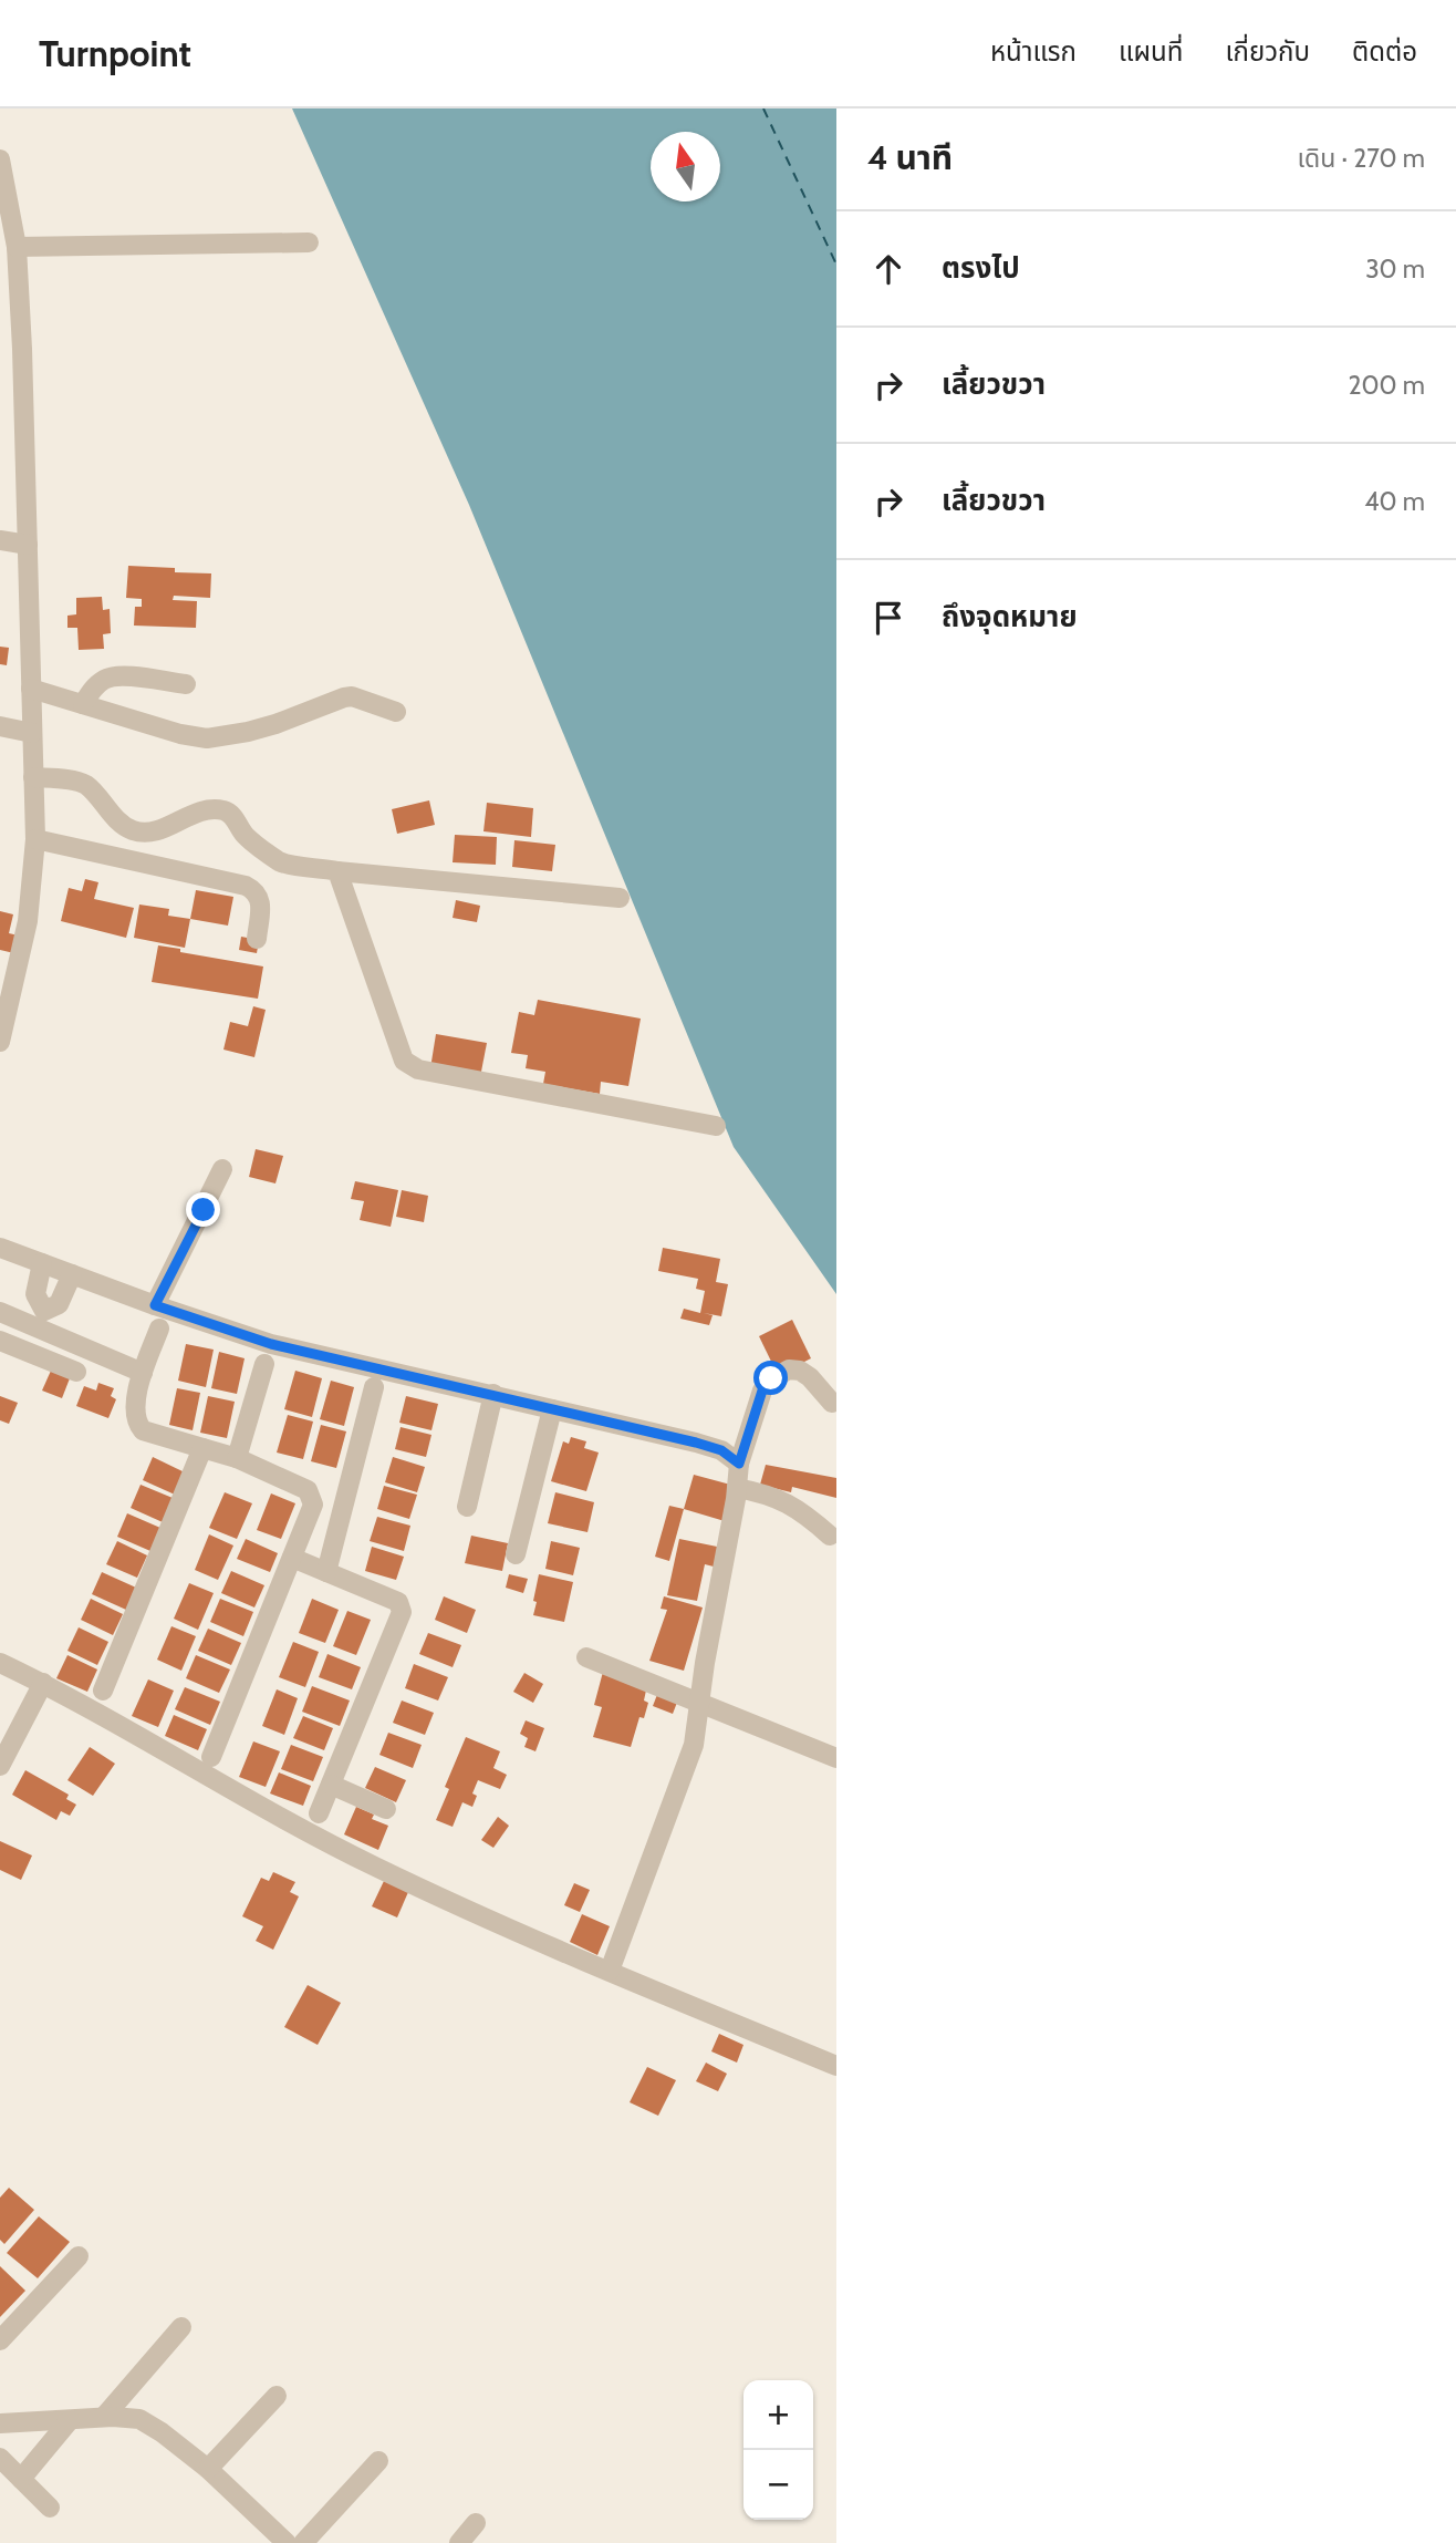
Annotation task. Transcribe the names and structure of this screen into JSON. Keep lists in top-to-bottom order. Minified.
{"north":"top","page":{"header":"Turnpoint","nav":["หน้าแรก","แผนที่","เกี่ยวกับ","ติดต่อ"],"heading":["4 นาที","เดิน · 270 m"],"list":[["ตรงไป","30 m"],["เลี้ยวขวา","200 m"],["เลี้ยวขวา","40 m"],"ถึงจุดหมาย"],"map_buttons":["+","−"]}}
